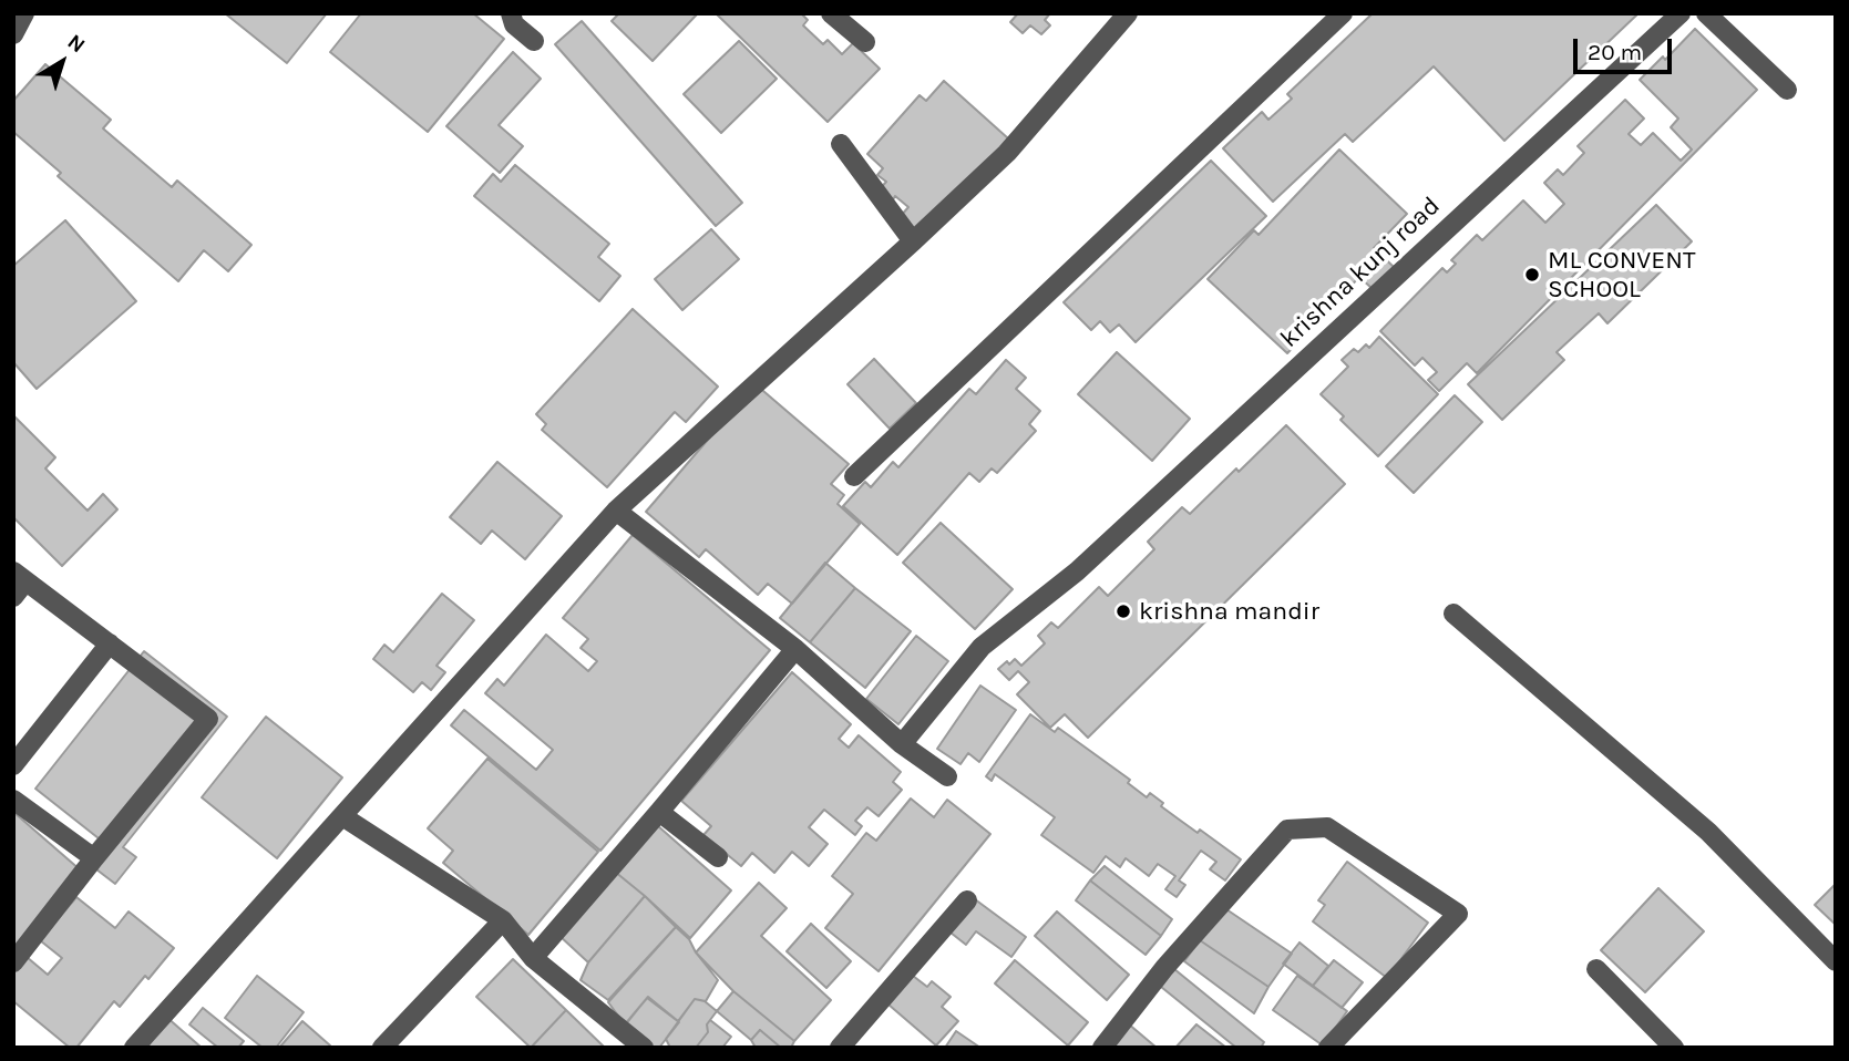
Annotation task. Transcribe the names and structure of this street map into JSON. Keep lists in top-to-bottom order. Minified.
{"streets":{"street":["krishna kunj road"]},"places":["ML CONVENT SCHOOL","krishna mandir"],"scale_bar":"20 m","north":"top right"}
